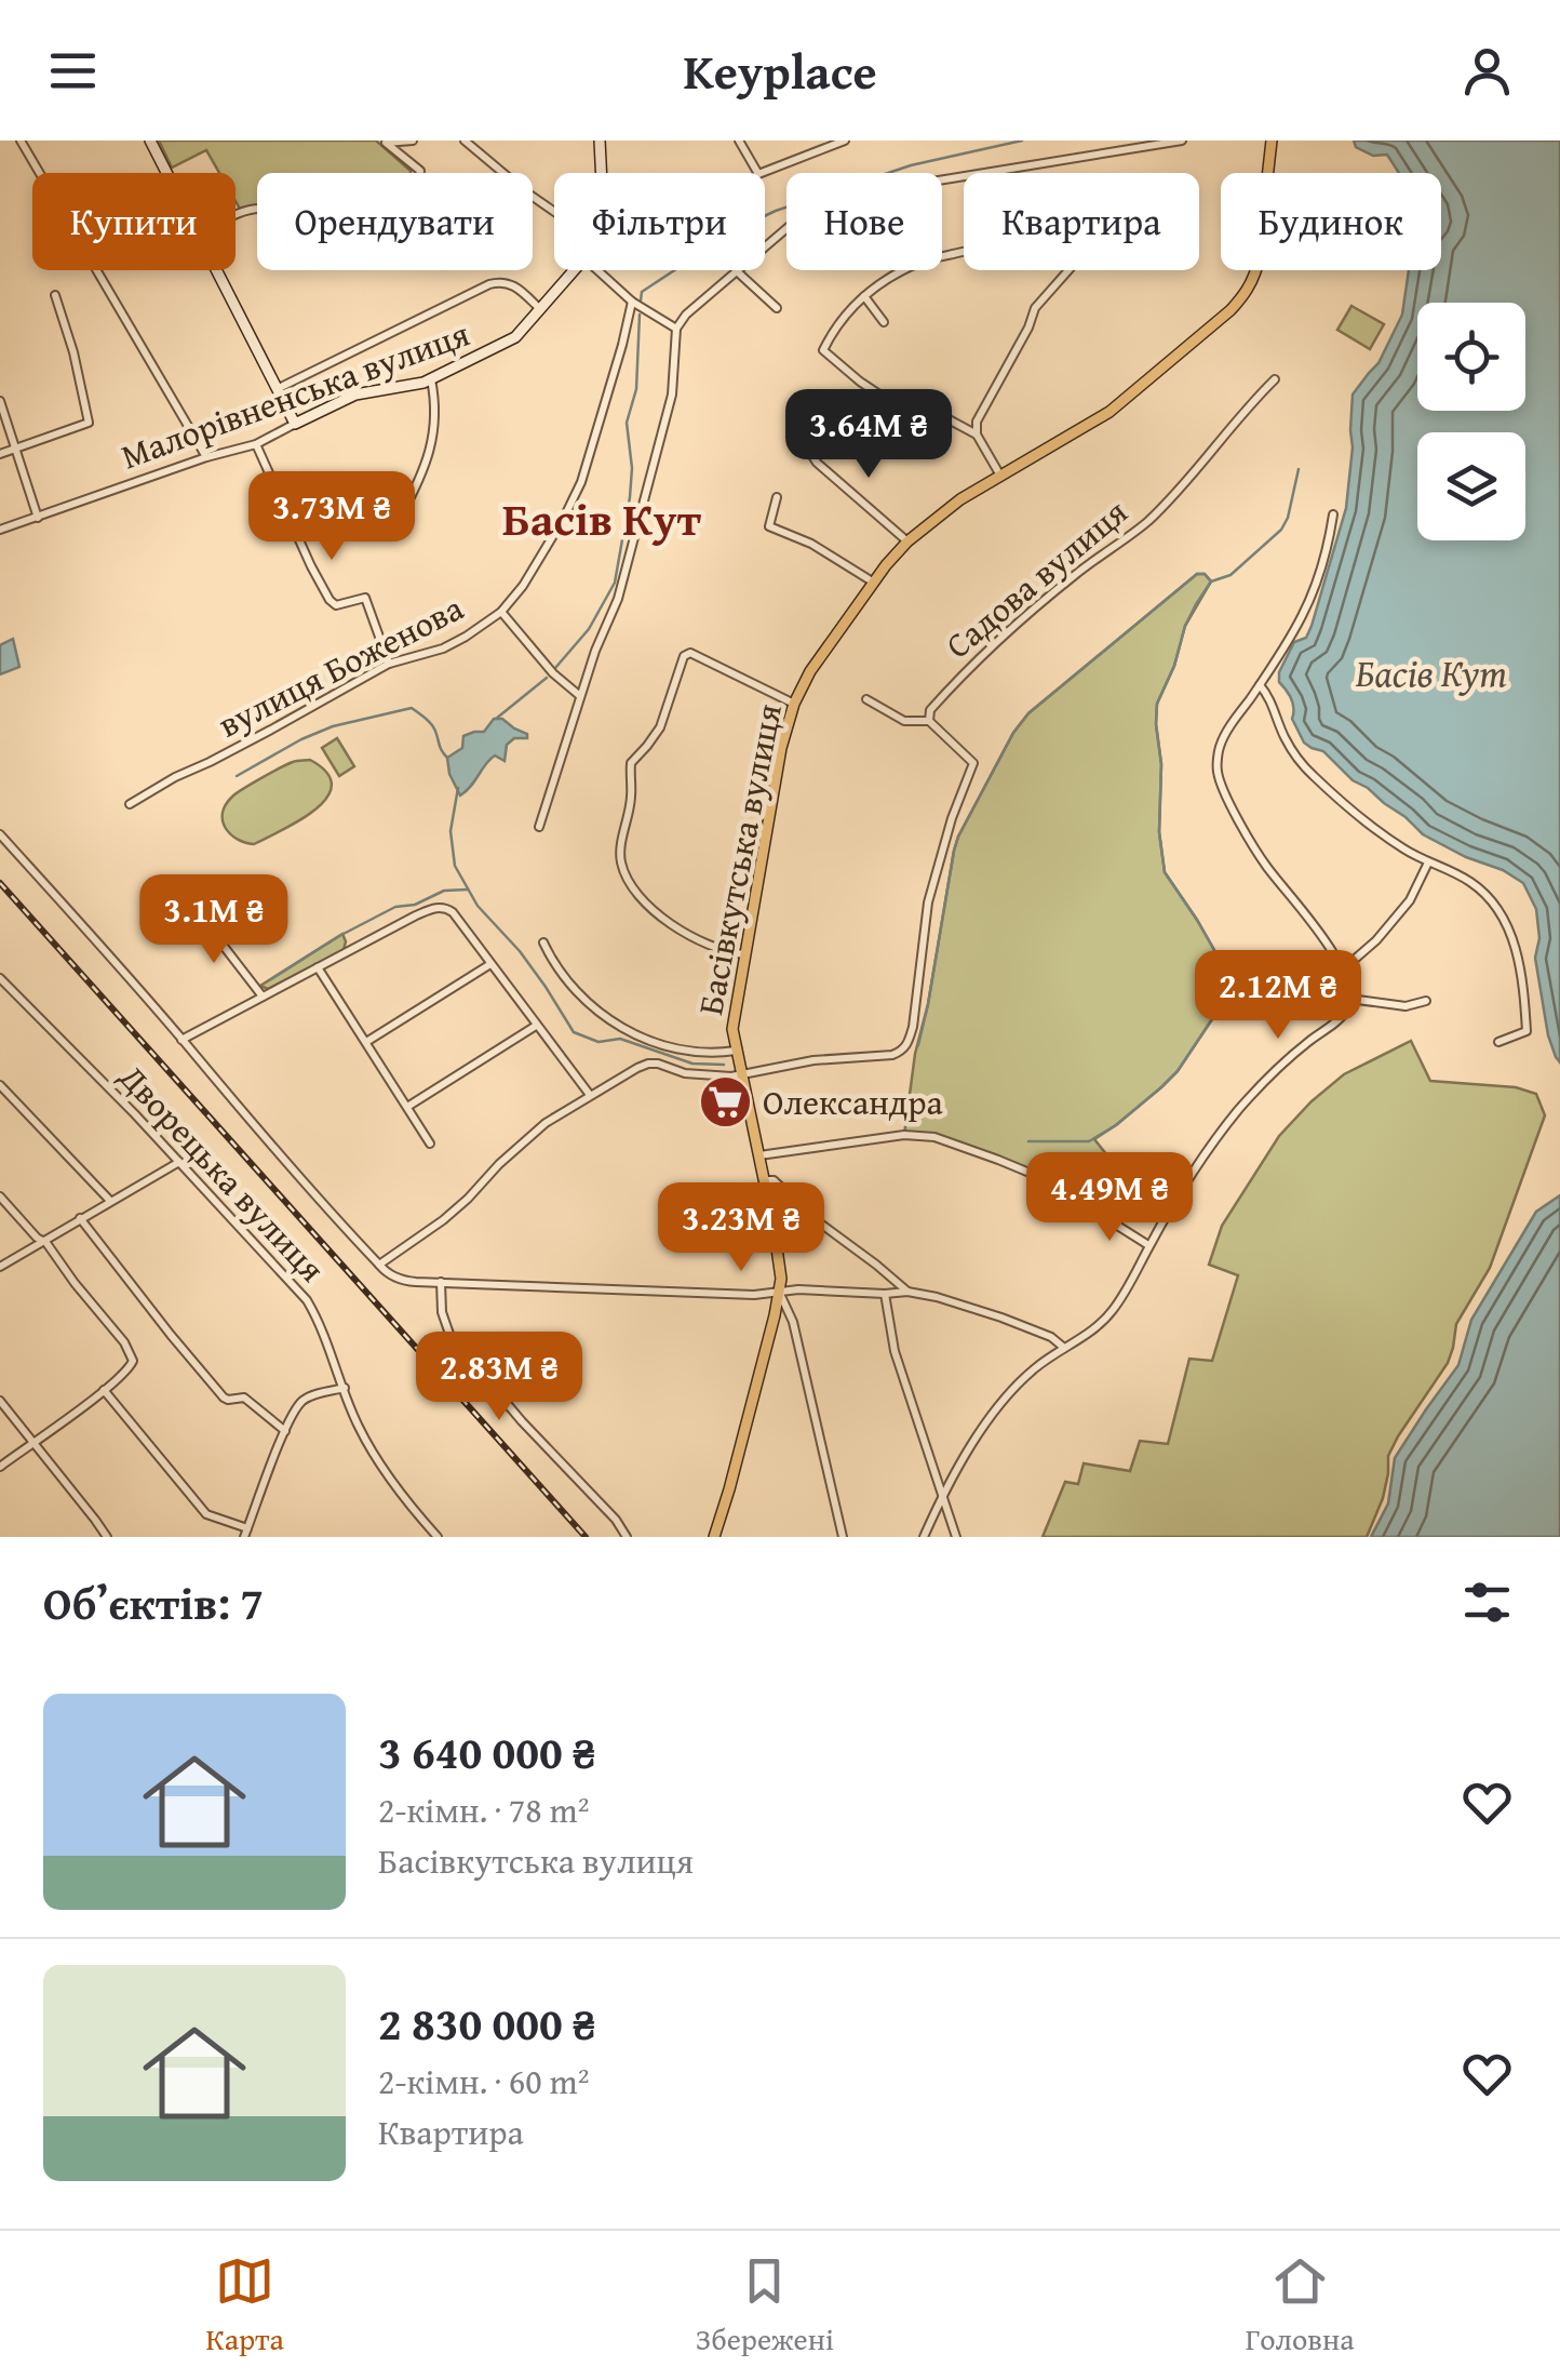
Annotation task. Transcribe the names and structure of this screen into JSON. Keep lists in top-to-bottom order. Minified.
{"streets":{"main road":["Басівкутська вулиця"],"street":["Малорівненська вулиця","Садова вулиця","вулиця Боженова","Дворецька вулиця"]},"districts":["Басів Кут"],"water":["Басів Кут"],"places":{"supermarket":["Олександра"]},"page":{"header":"Keyplace","chip":["Купити","Орендувати","Фільтри","Нове","Квартира","Будинок"],"price":["3.64M ₴","3.73M ₴","3.1M ₴","2.12M ₴","4.49M ₴","3.23M ₴","2.83M ₴"],"heading":"Об’єктів: 7","list":[{"name":"3 640 000 ₴","note":"2-кімн. · 78 m² · Басівкутська вулиця"},{"name":"2 830 000 ₴","note":"2-кімн. · 60 m² · Квартира"}],"tabs":["Карта","Збережені","Головна"]}}
